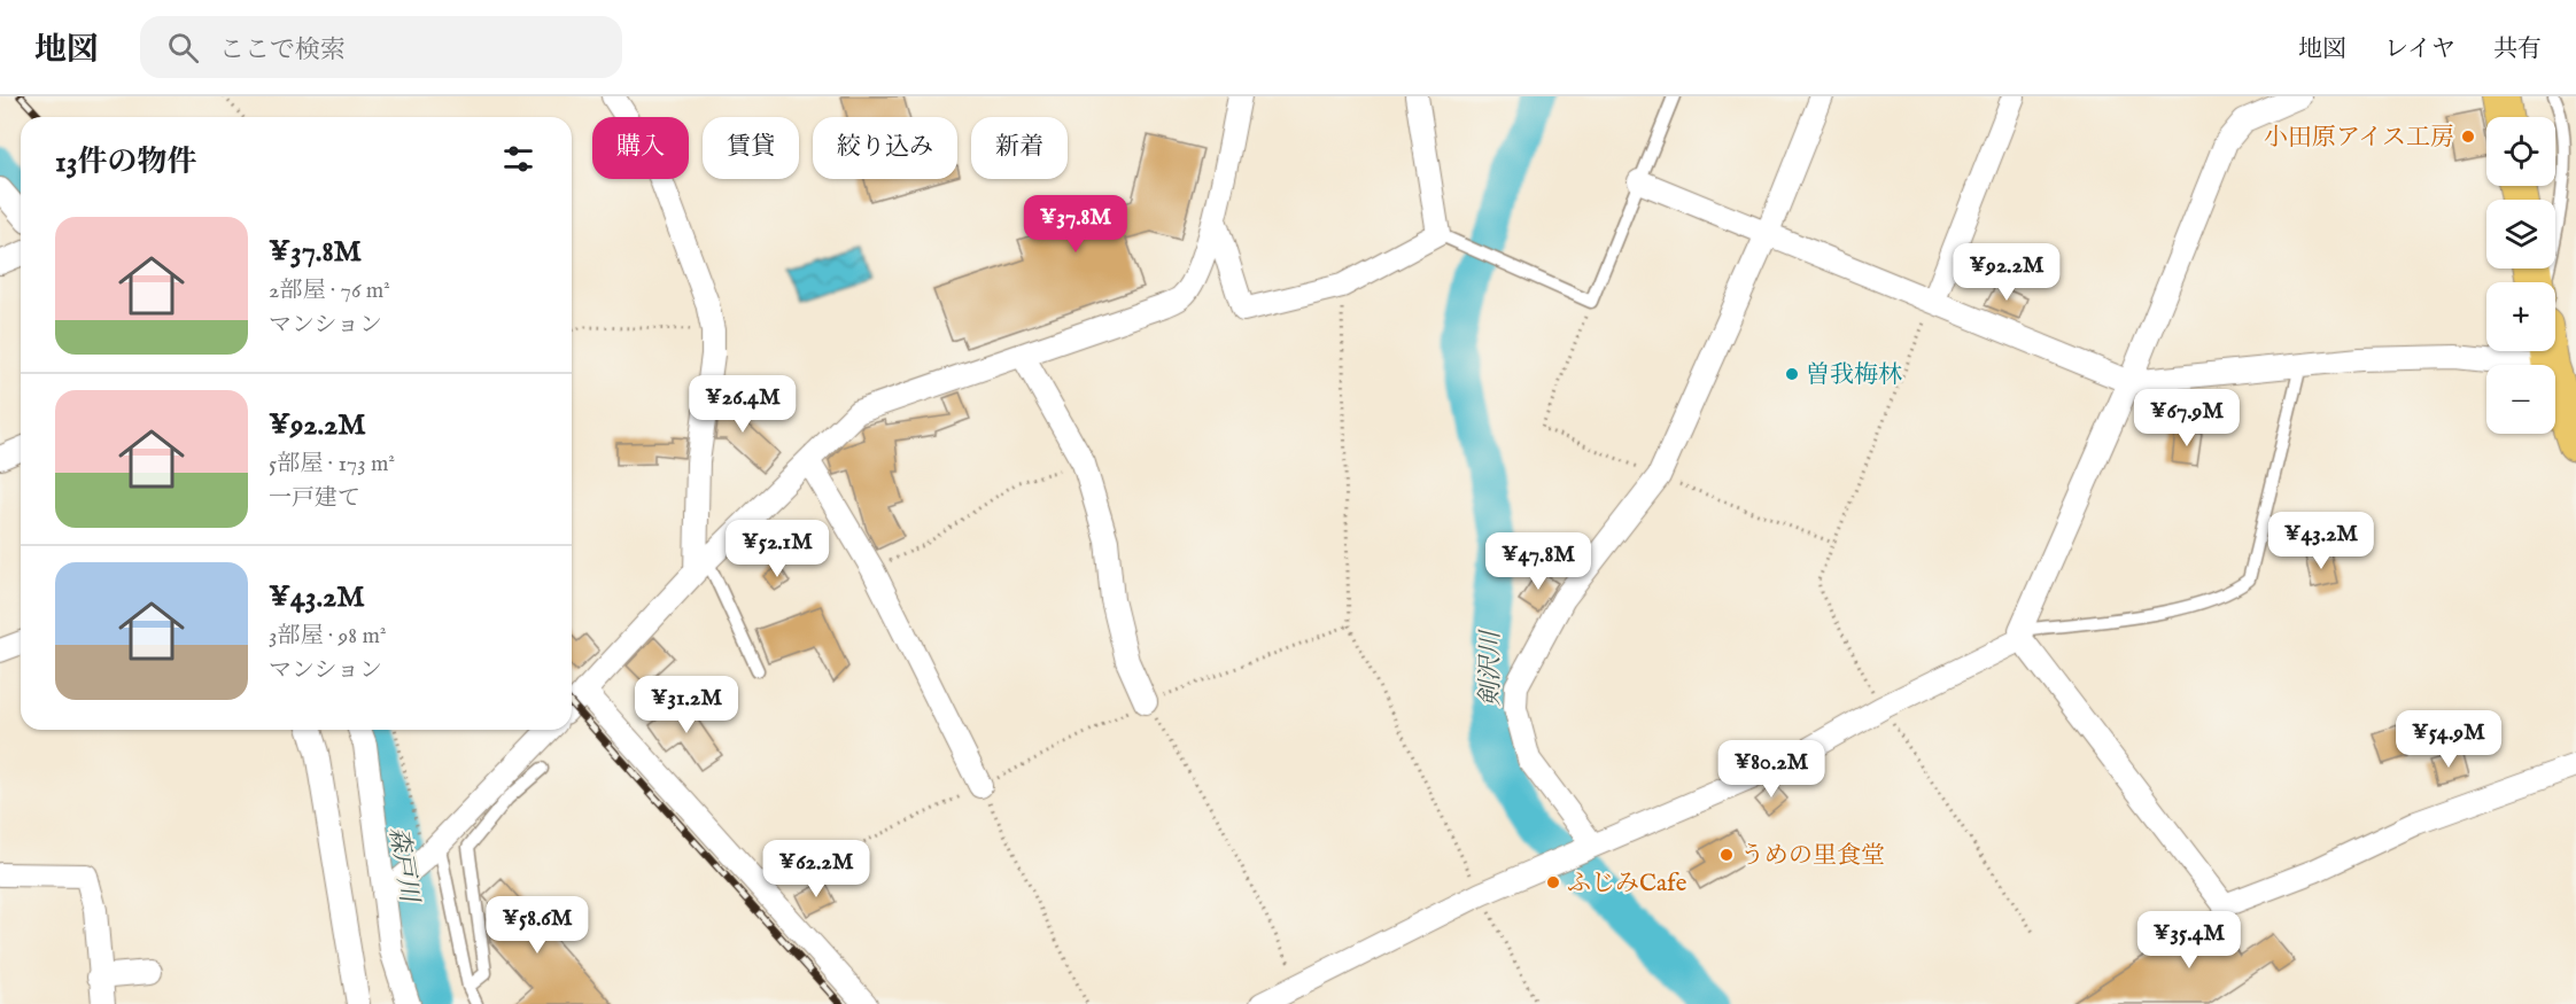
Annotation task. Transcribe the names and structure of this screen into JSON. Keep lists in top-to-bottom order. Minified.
{"water":["剣沢川","森戸川"],"places":["小田原アイス工房","曽我梅林","うめの里食堂","ふじみCafe"],"page":{"header":"地図","search":"ここで検索","nav":["地図","レイヤ","共有"],"map_buttons":["+","−"],"chip":["購入","賃貸","絞り込み","新着"],"heading":"13件の物件","price":["¥37.8M","¥92.2M","¥26.4M","¥67.9M","¥43.2M","¥52.1M","¥47.8M","¥31.2M","¥54.9M","¥80.2M","¥62.2M","¥58.6M","¥35.4M"],"list":[{"name":"¥37.8M","note":"2部屋 · 76 m² · マンション"},{"name":"¥92.2M","note":"5部屋 · 173 m² · 一戸建て"},{"name":"¥43.2M","note":"3部屋 · 98 m² · マンション"}]}}
